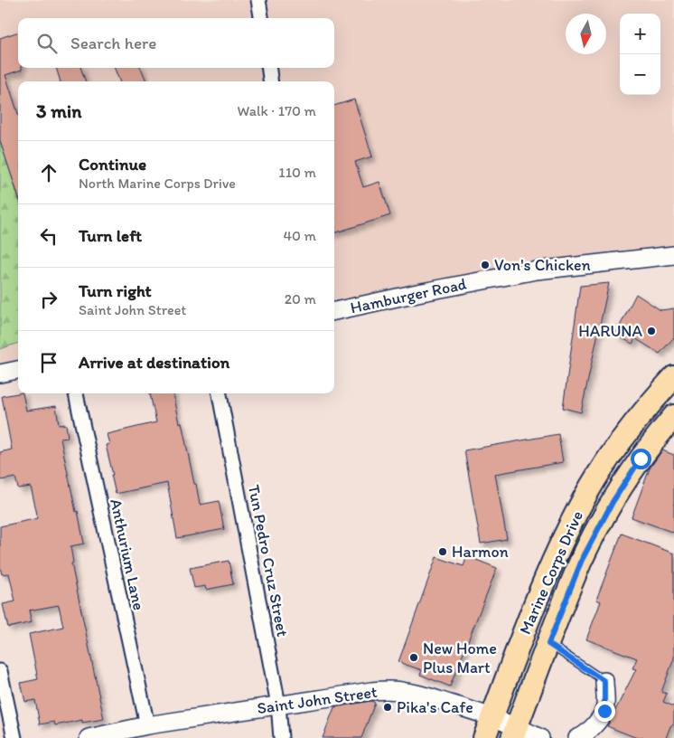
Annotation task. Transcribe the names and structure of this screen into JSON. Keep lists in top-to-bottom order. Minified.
{"streets":{"main road":["Marine Corps Drive"],"street":["Hamburger Road","Anthurium Lane","Tun Pedro Cruz Street","Saint John Street"]},"crossings":[["Anthurium Lane","Saint John Street"],["Tun Pedro Cruz Street","Saint John Street"],["Marine Corps Drive","Saint John Street"]],"places":["Von's Chicken","HARUNA","Harmon","New Home Plus Mart","Pika's Cafe"],"north":"bottom","page":{"map_buttons":["+","−"],"search":"Search here","heading":["3 min","Walk · 170 m"],"list":[["Continue","North Marine Corps Drive","110 m"],["Turn left","40 m"],["Turn right","Saint John Street","20 m"],"Arrive at destination"]}}
